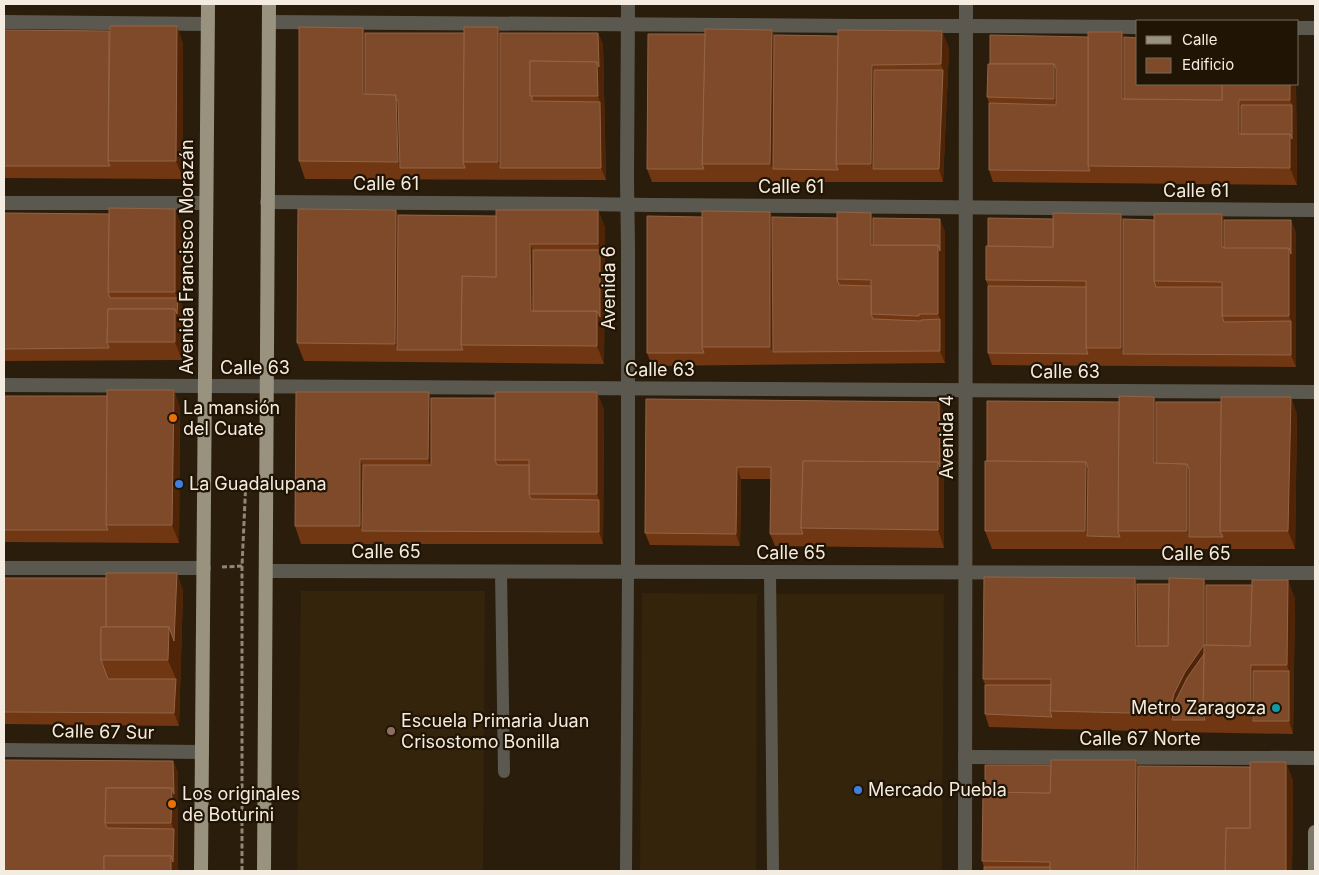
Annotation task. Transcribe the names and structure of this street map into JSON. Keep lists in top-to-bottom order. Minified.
{"streets":{"main road":["Avenida Francisco Morazán"],"street":["Calle 61","Avenida 6","Calle 63","Avenida 4","Calle 65","Calle 67 Sur","Calle 67 Norte"]},"crossings":[["Calle 61","Avenida 6"],["Calle 61","Avenida 4"],["Avenida Francisco Morazán","Calle 63"],["Avenida Francisco Morazán","Calle 67 Sur"],["Avenida 6","Calle 63"],["Avenida 6","Calle 65"],["Calle 63","Avenida 4"],["Avenida 4","Calle 65"],["Avenida 4","Calle 67 Norte"]],"places":["La mansión del Cuate","La Guadalupana","Metro Zaragoza","Escuela Primaria Juan Crisostomo Bonilla","Mercado Puebla","Los originales de Boturini"],"legend":["Calle","Edificio"]}
